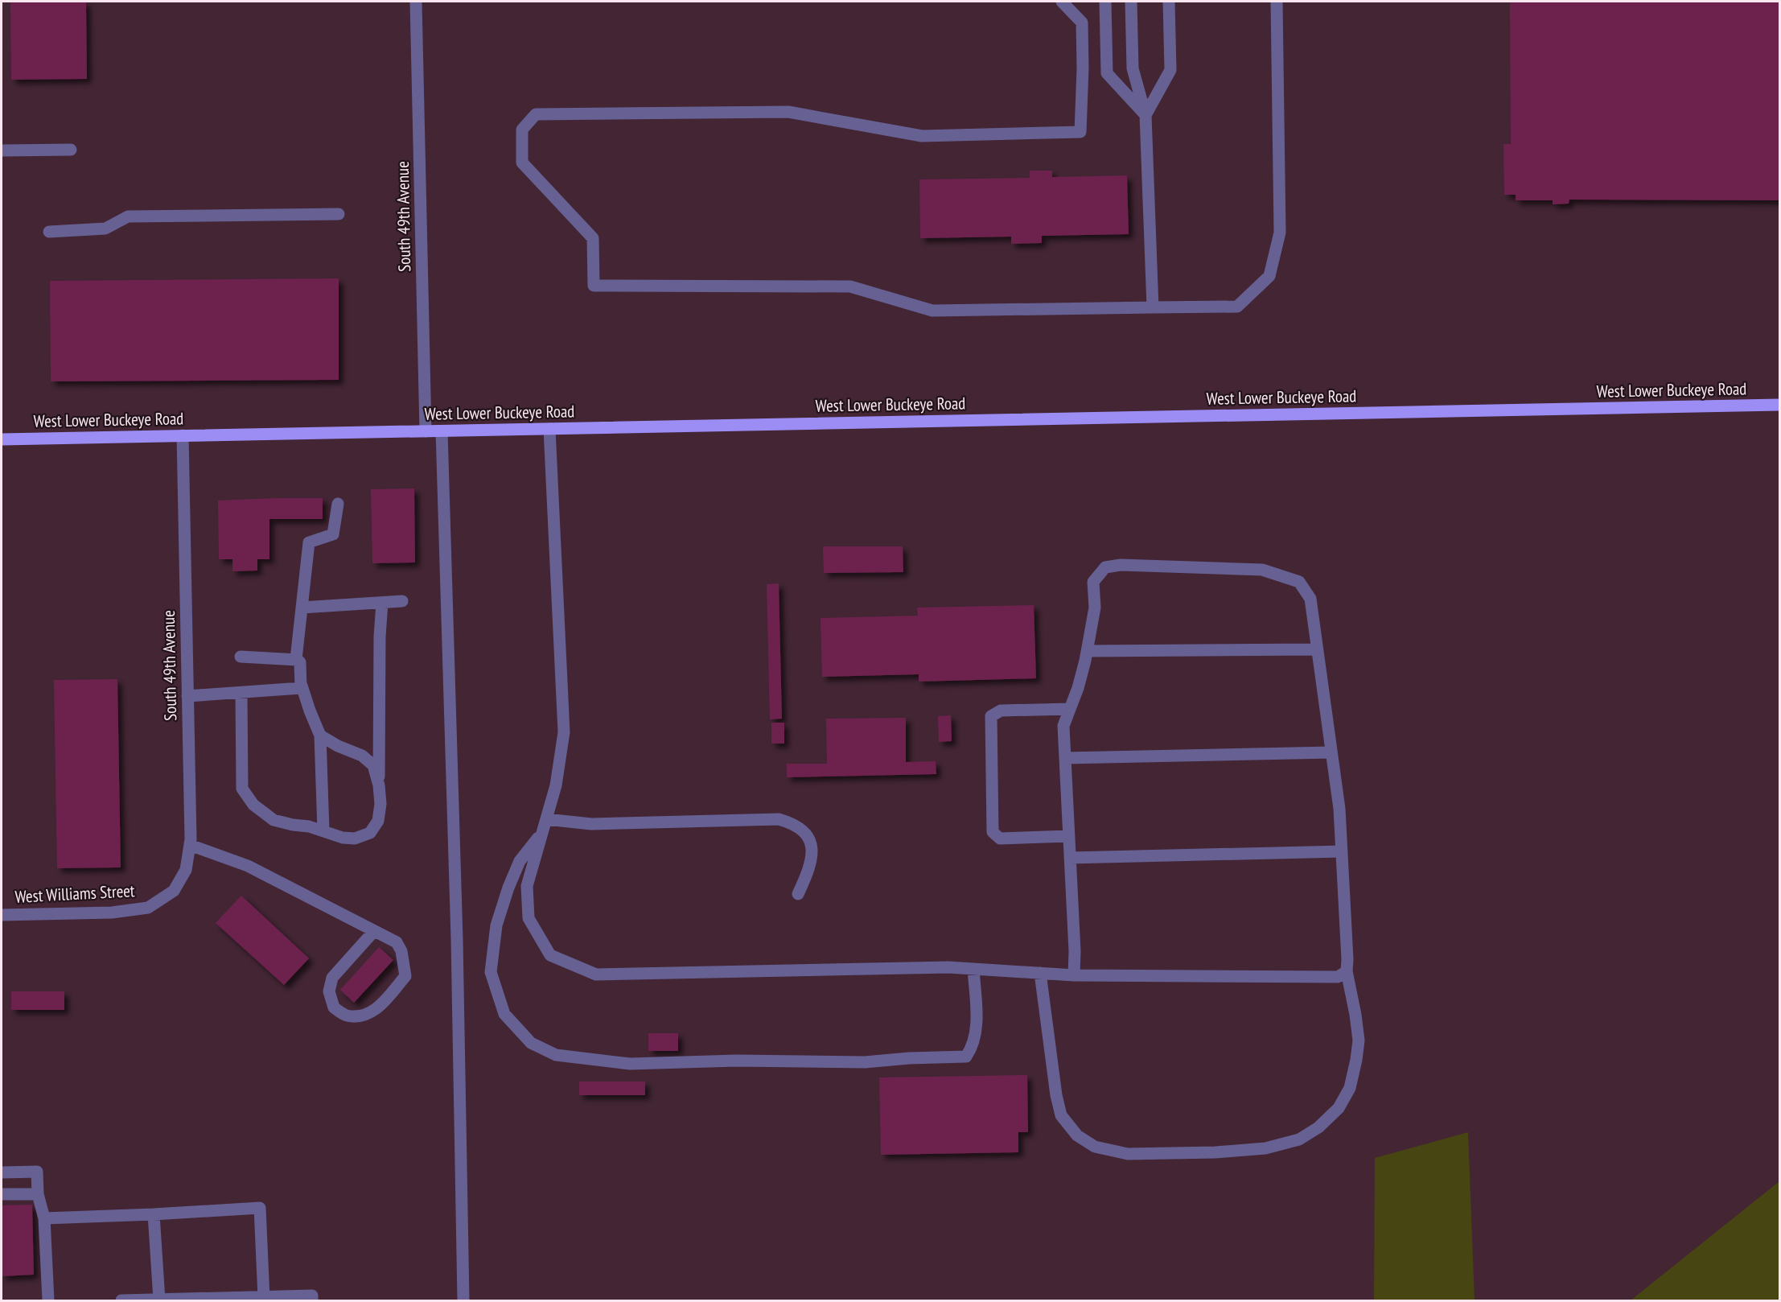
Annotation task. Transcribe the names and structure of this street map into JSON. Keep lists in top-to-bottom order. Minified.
{"streets":{"main road":["West Lower Buckeye Road"],"street":["South 49th Avenue","West Williams Street"]},"crossings":[["South 49th Avenue","West Lower Buckeye Road"],["South 49th Avenue","West Williams Street"]]}
